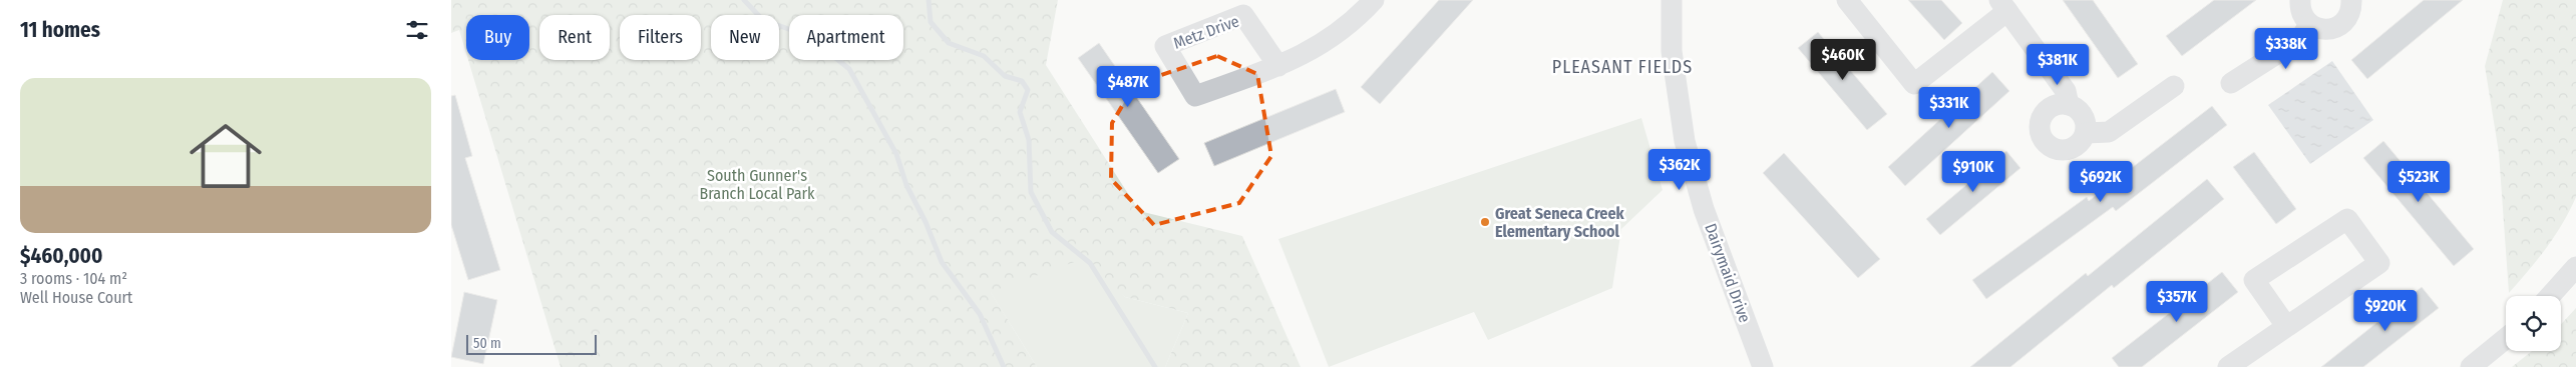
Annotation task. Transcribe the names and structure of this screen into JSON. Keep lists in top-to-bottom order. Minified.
{"streets":{"street":["Metz Drive","Dairymaid Drive"]},"districts":["PLEASANT FIELDS"],"parks":["South Gunner's Branch Local Park"],"places":["Great Seneca Creek Elementary School"],"scale_bar":"50 m","page":{"heading":"11 homes","chip":["Buy","Rent","Filters","New","Apartment"],"price":["$338K","$460K","$381K","$487K","$331K","$362K","$910K","$692K","$523K","$357K","$920K"],"list":[{"name":"$460,000","note":"3 rooms · 104 m² · Well House Court"}],"scale":"50 m"}}
